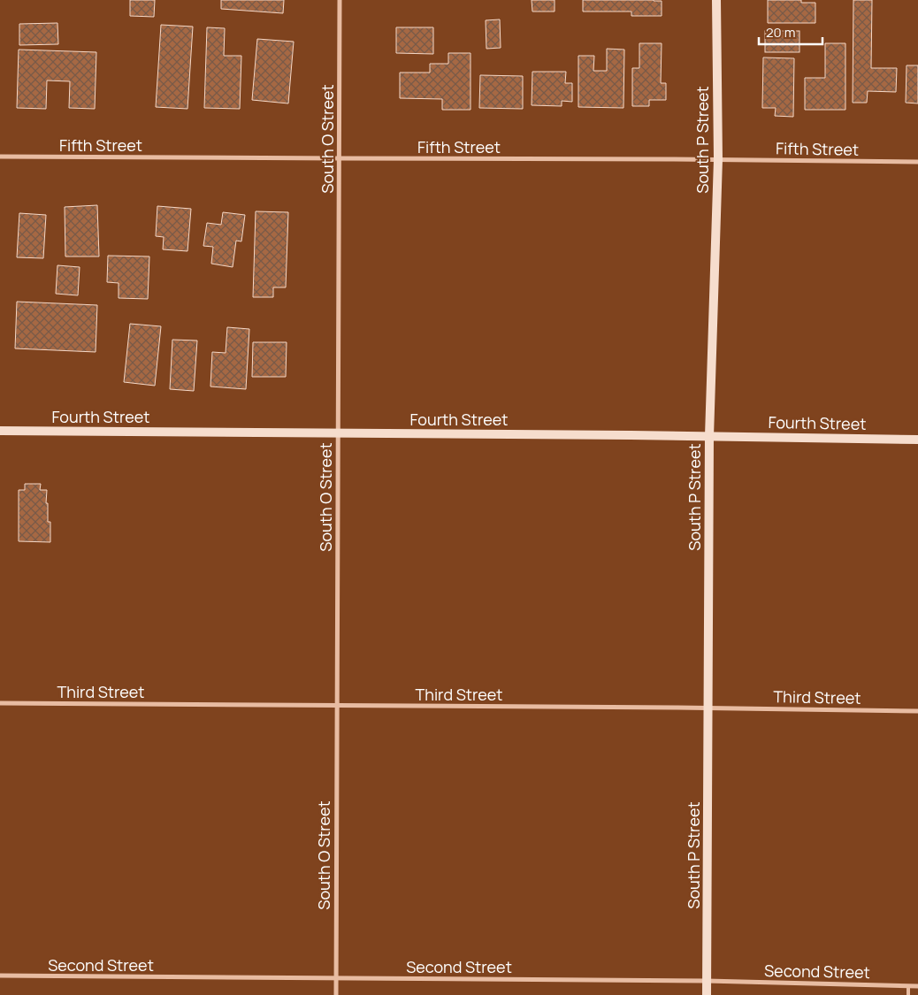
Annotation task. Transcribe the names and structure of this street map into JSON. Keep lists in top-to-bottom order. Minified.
{"streets":{"street":["South O Street","South P Street","Fifth Street","Fourth Street","Third Street","Second Street"]},"crossings":[["South O Street","Fifth Street"],["South O Street","Fourth Street"],["South O Street","Third Street"],["South O Street","Second Street"],["South P Street","Fifth Street"],["South P Street","Fourth Street"],["South P Street","Third Street"],["South P Street","Second Street"]],"scale_bar":"20 m"}
